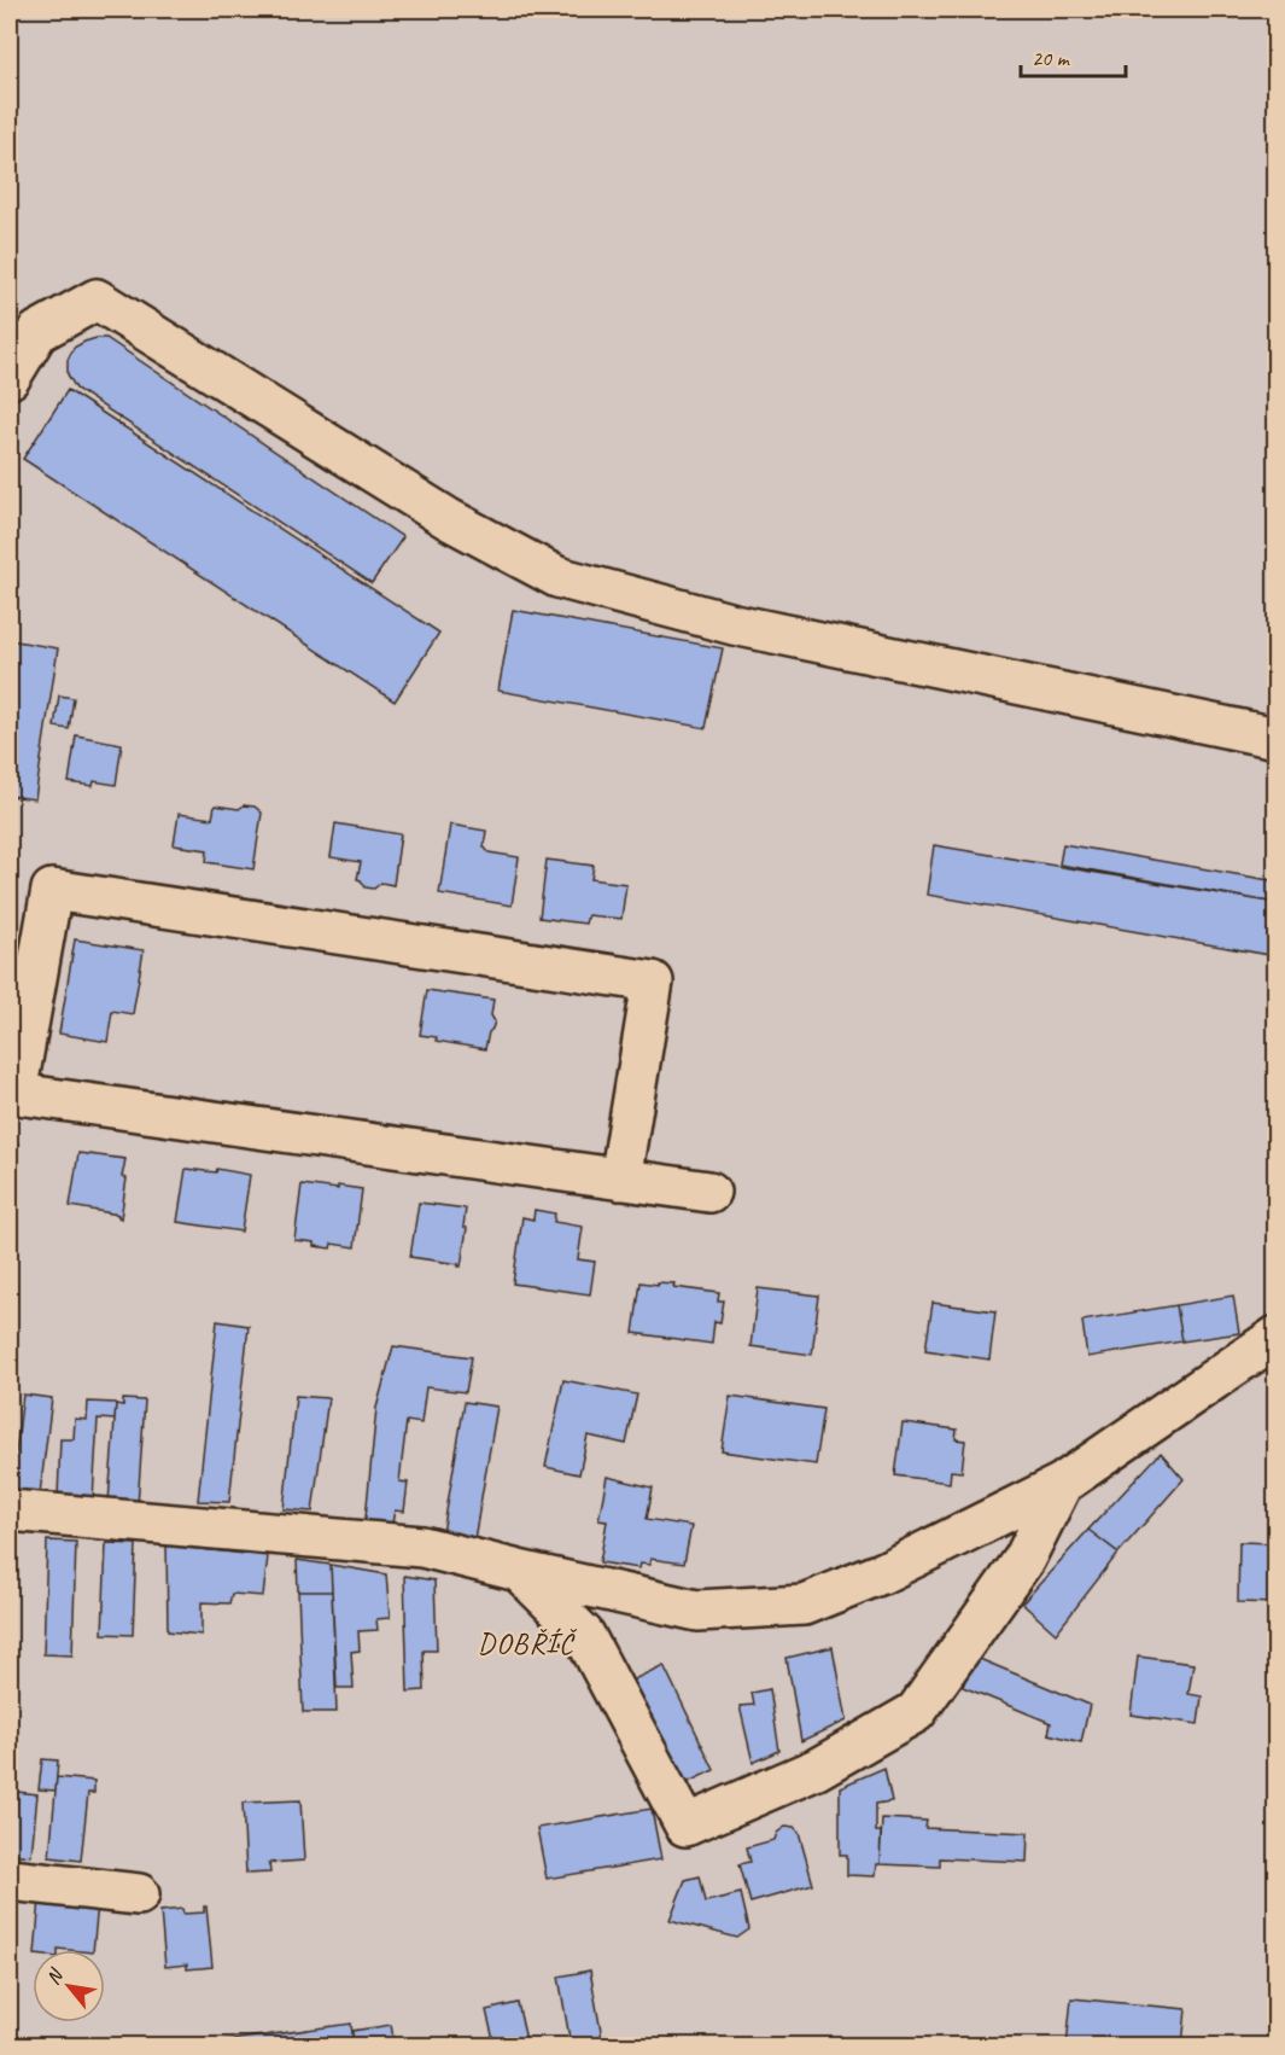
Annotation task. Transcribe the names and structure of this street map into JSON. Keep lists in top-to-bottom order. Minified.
{"districts":["DOBŘÍČ"],"scale_bar":"20 m","north":"top left"}
